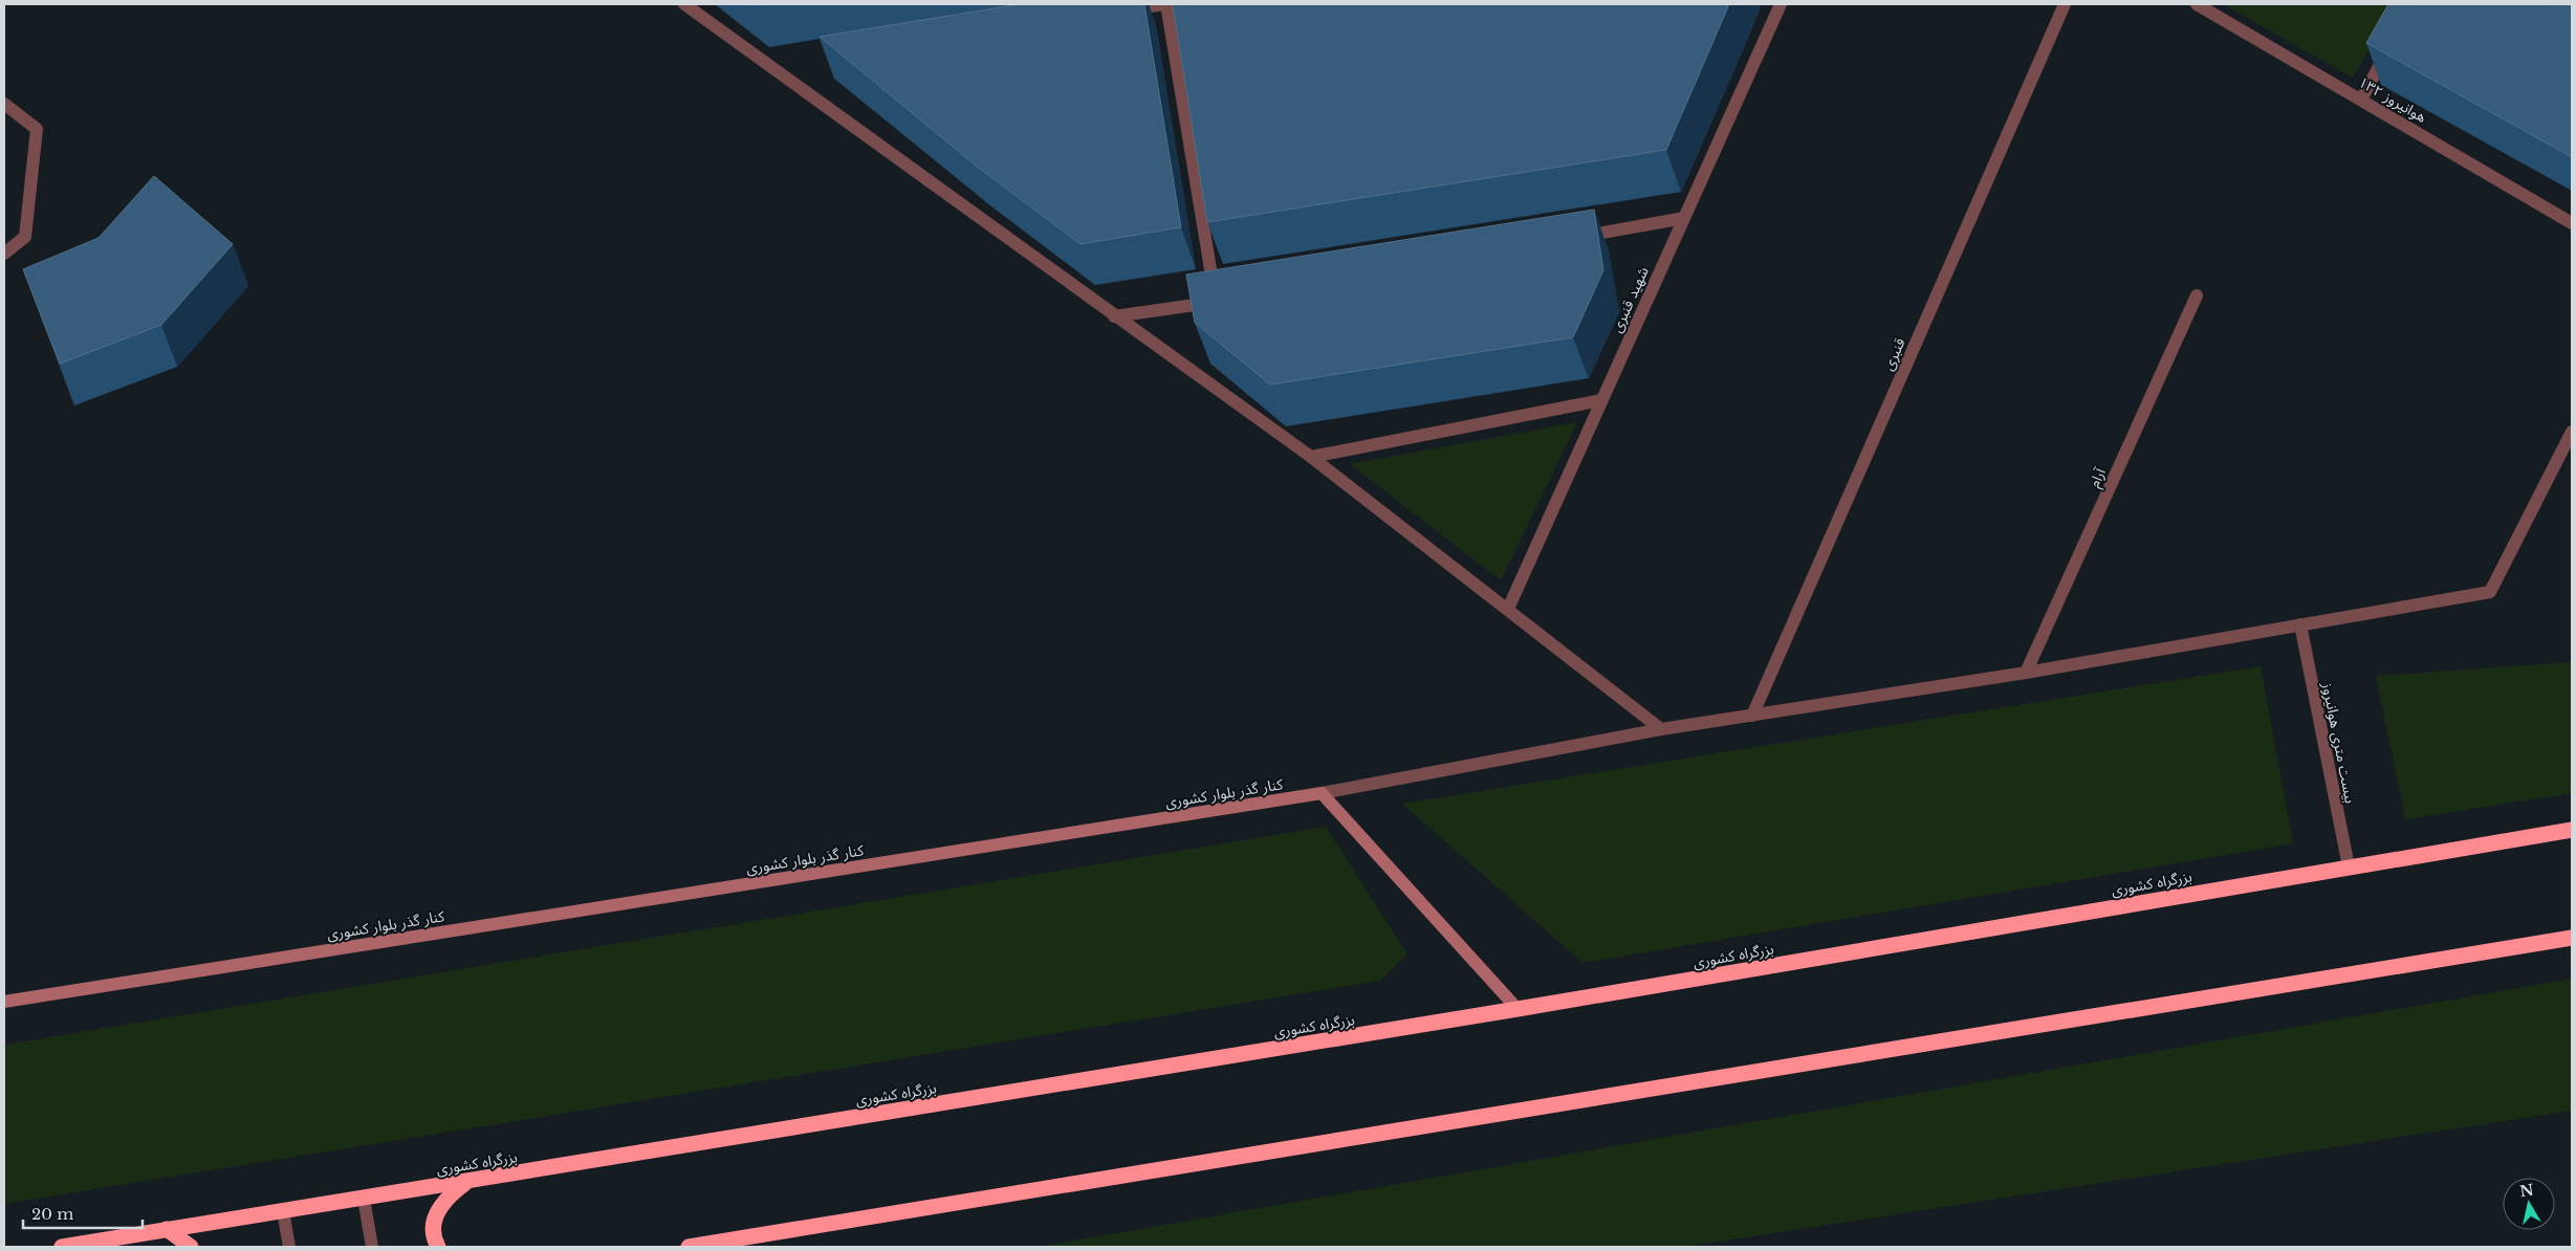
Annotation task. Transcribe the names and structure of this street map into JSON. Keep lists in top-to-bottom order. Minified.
{"streets":{"highway":["بزرگراه کشوری"],"street":["هوانیروز ۱۳۲","شهید قنبری","قنبری","آرام","بیست متری هوانیروز","کنار گذر بلوار کشوری"]},"crossings":[["بیست متری هوانیروز","بزرگراه کشوری"]],"scale_bar":"20 m","north":"top"}
